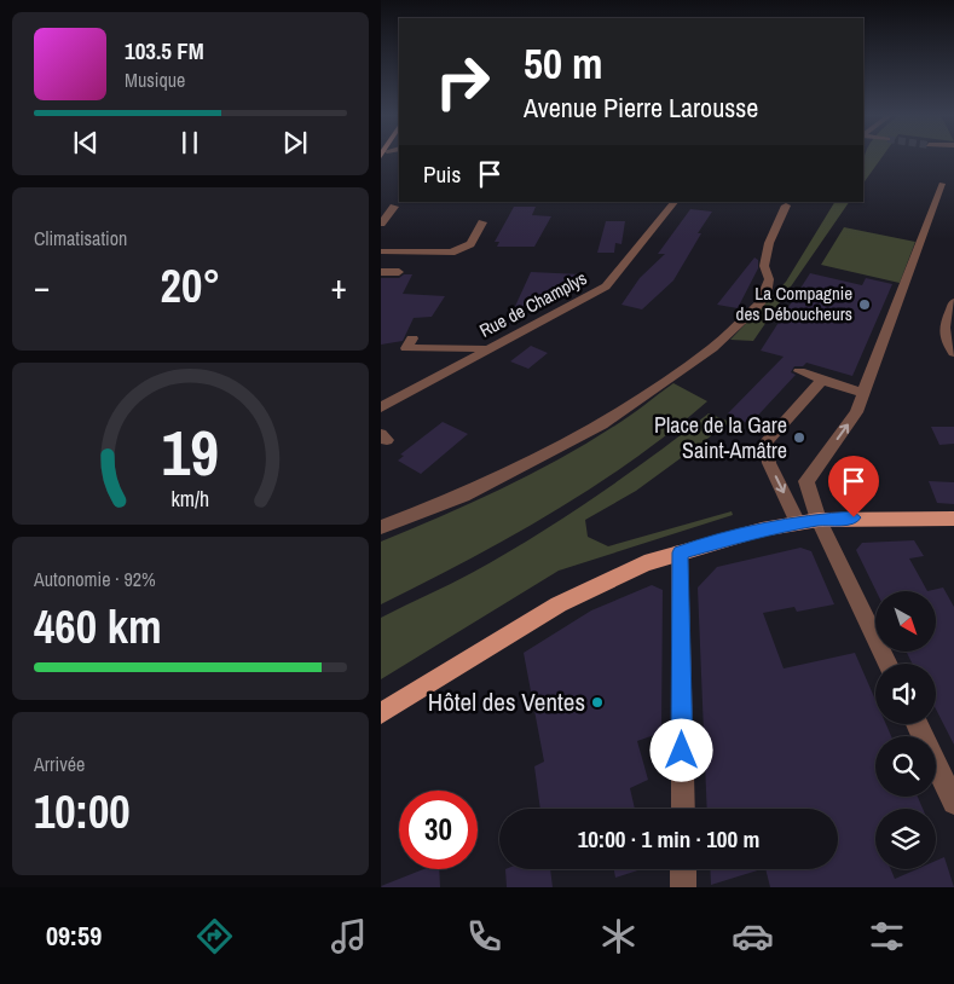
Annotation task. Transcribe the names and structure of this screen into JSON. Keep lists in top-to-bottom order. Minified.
{"streets":{"street":["Rue de Champlys"]},"places":["La Compagnie des Déboucheurs","Place de la Gare Saint-Amâtre","Hôtel des Ventes"],"north":"bottom right","page":{"turn":["50 m","Avenue Pierre Larousse"],"song":["103.5 FM","Musique"],"then":"Puis","tile":["Climatisation",["Autonomie · 92%","460 km"],["Arrivée","10:00"]],"heat":["−","20°","+"],"limit":"30","trip":"10:00 · 1 min · 100 m","tabs":"09:59","gauge":["19","km/h"]}}
